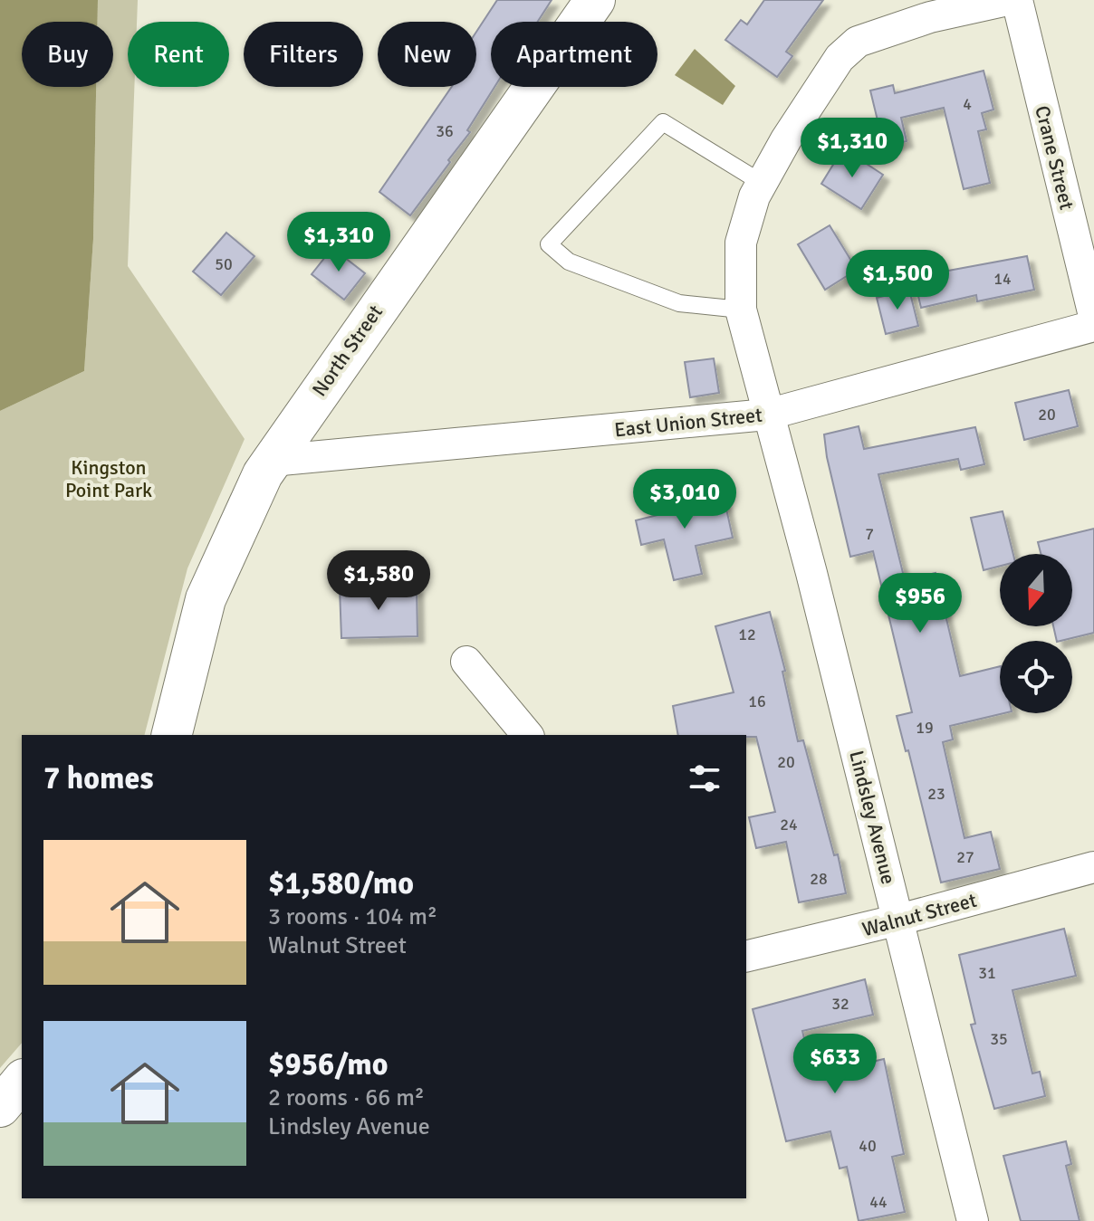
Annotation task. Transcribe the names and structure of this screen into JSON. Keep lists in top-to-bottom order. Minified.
{"streets":{"street":["Crane Street","North Street","East Union Street","Lindsley Avenue","Walnut Street"]},"crossings":[["North Street","East Union Street"],["East Union Street","Lindsley Avenue"],["Lindsley Avenue","Walnut Street"]],"parks":["Kingston Point Park"],"house_numbers":["4","36","50","14","20","7","12","16","19","20","23","24","27","28","31","32","35","40","44"],"north":"bottom","page":{"chip":["Buy","Rent","Filters","New","Apartment"],"price":["$1,310","$1,310","$1,500","$3,010","$1,580","$956","$633"],"heading":"7 homes","list":[{"name":"$1,580/mo","note":"3 rooms · 104 m² · Walnut Street"},{"name":"$956/mo","note":"2 rooms · 66 m² · Lindsley Avenue"}]}}
